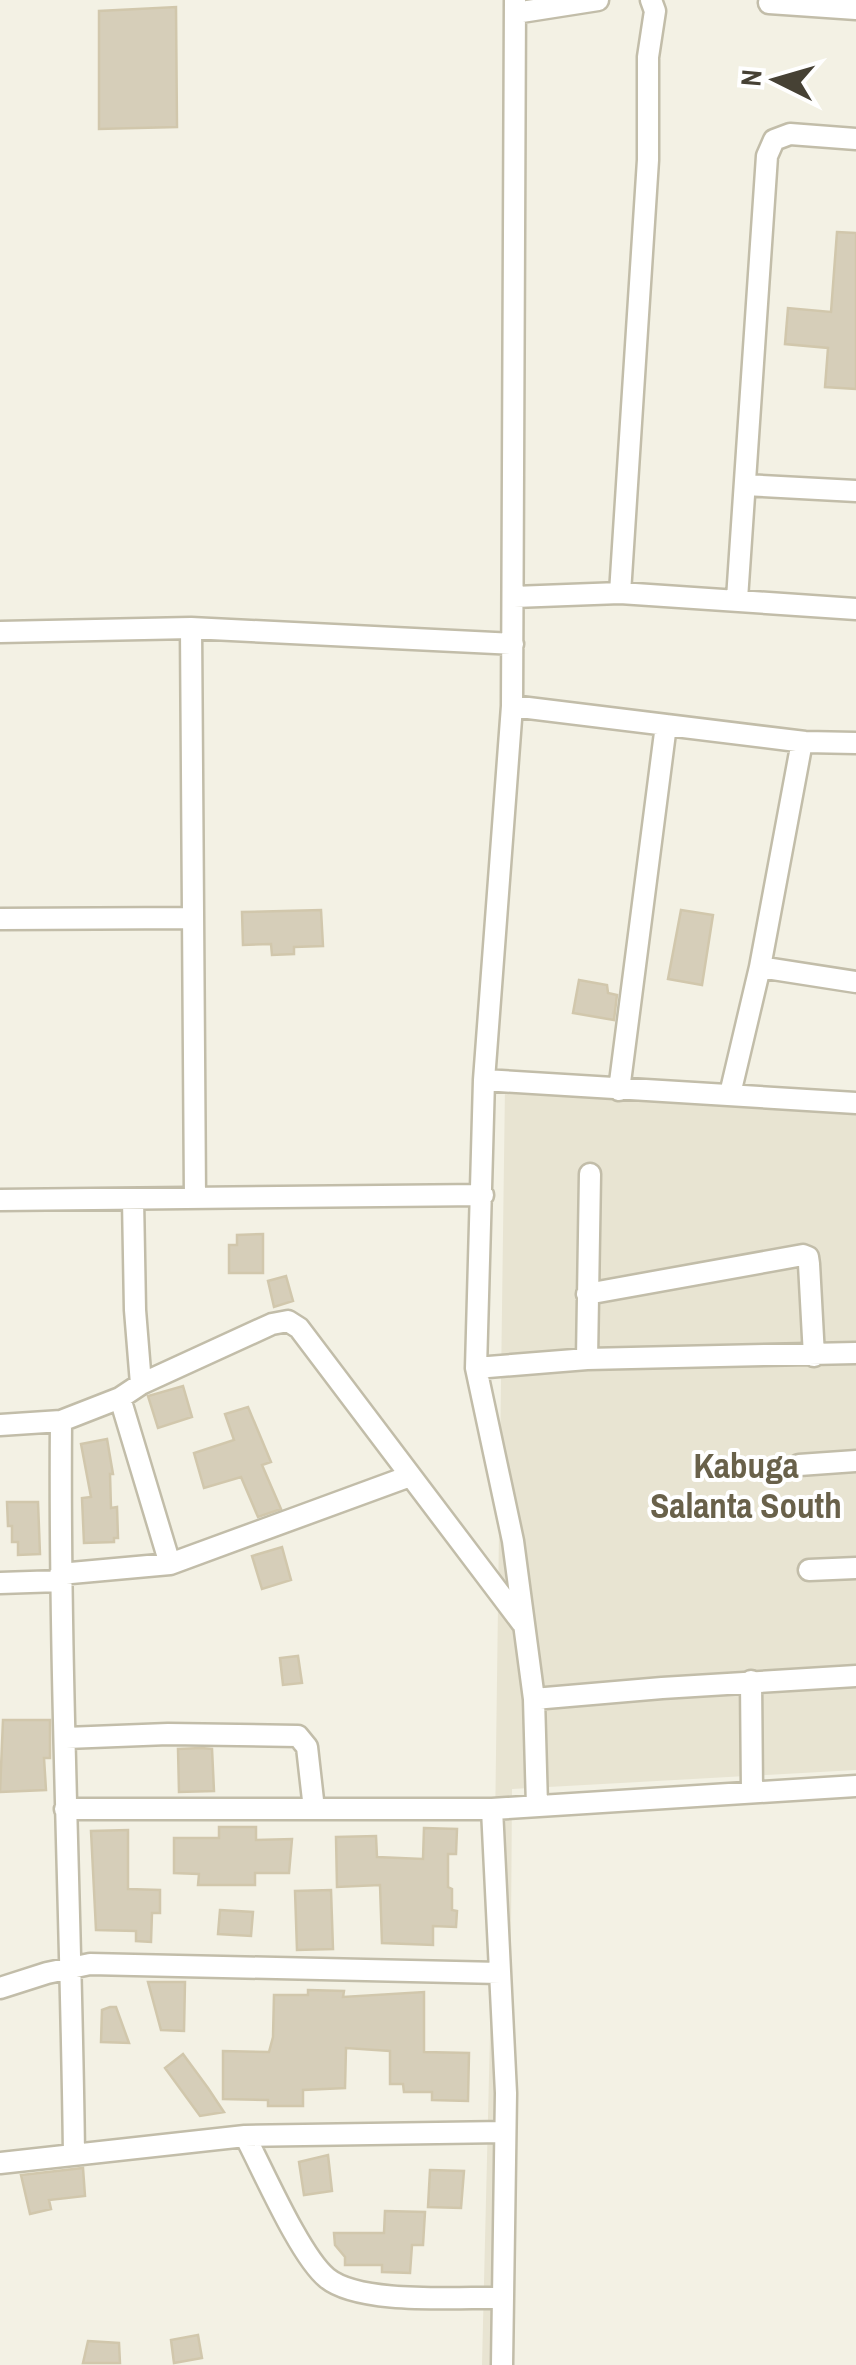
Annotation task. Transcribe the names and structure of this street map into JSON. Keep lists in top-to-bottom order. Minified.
{"districts":["Kabuga Salanta South"],"north":"left"}
